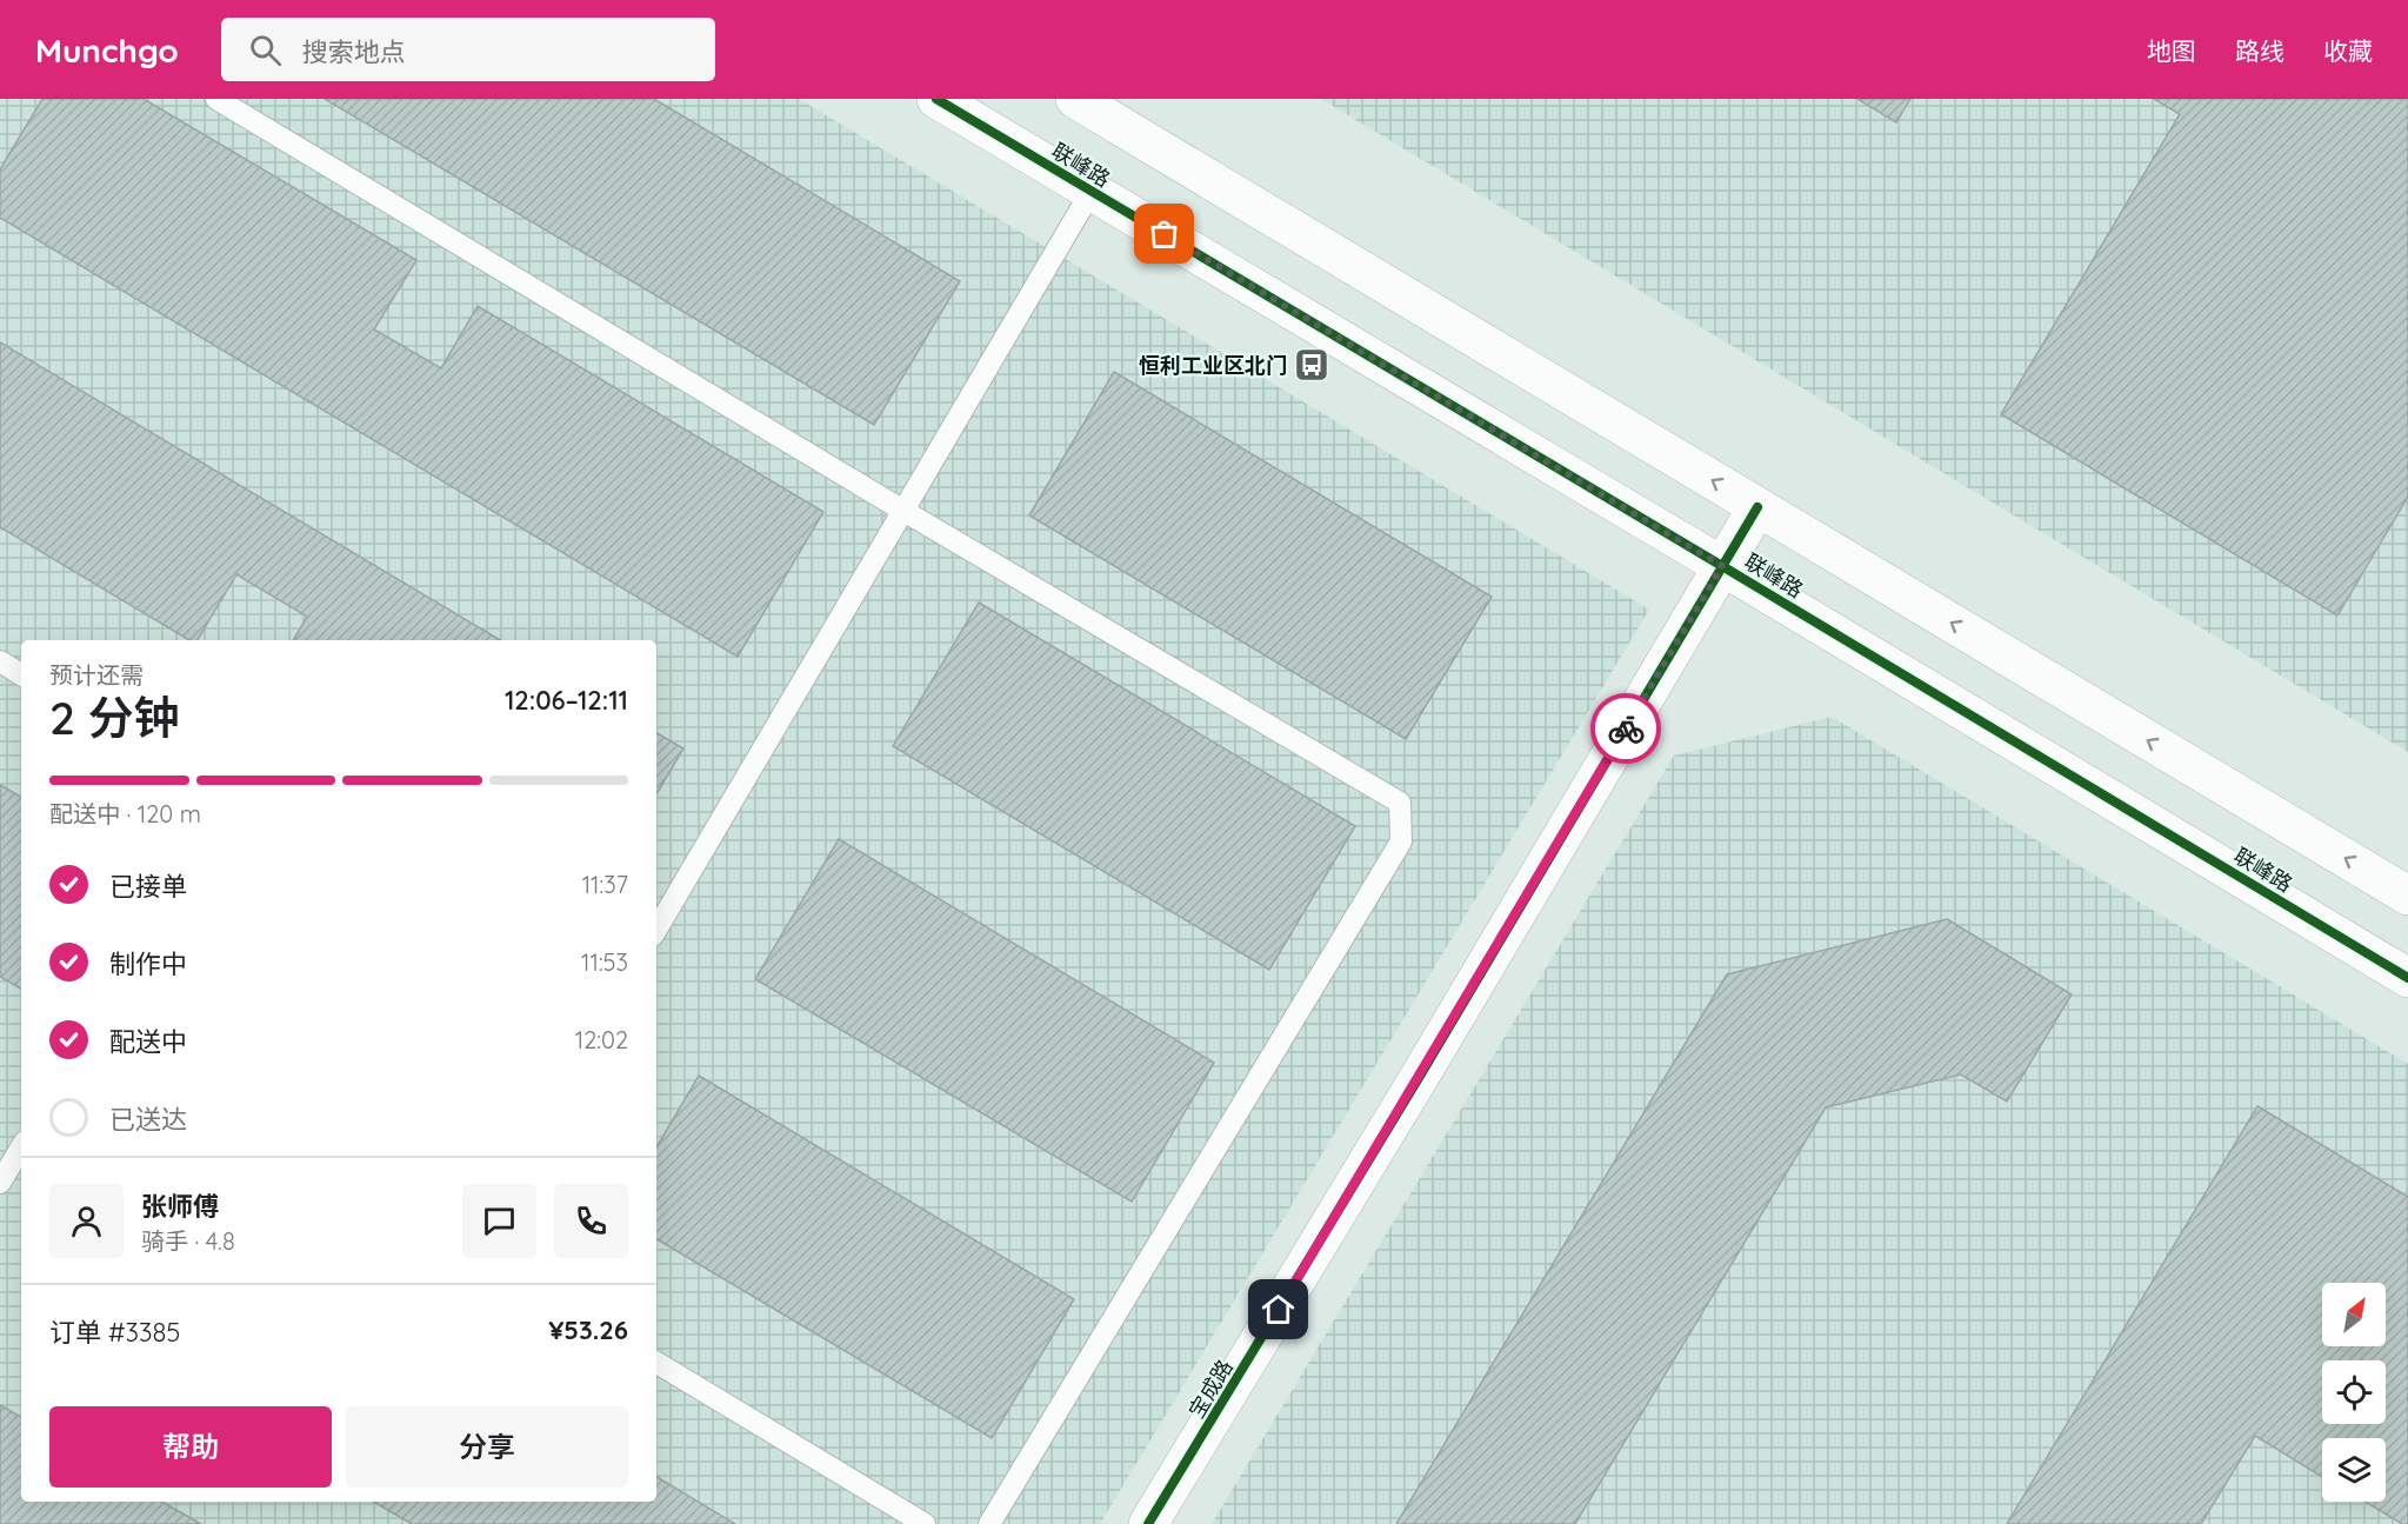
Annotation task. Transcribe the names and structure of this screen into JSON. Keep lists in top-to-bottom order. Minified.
{"streets":{"street":["联峰路","宝成路"]},"crossings":[["联峰路","宝成路"]],"places":{"bus stop":["恒利工业区北门"]},"north":"top right","page":{"header":"Munchgo","search":"搜索地点","nav":["地图","路线","收藏"],"heading":["2 分钟","预计还需","12:06–12:11"],"panel":["张师傅","骑手 · 4.8","订单 #3385","¥53.26"],"bar":"配送中 · 120 m","list":[["已接单","11:37"],["制作中","11:53"],["配送中","12:02"],"已送达"],"buttons":["帮助","分享"]}}
